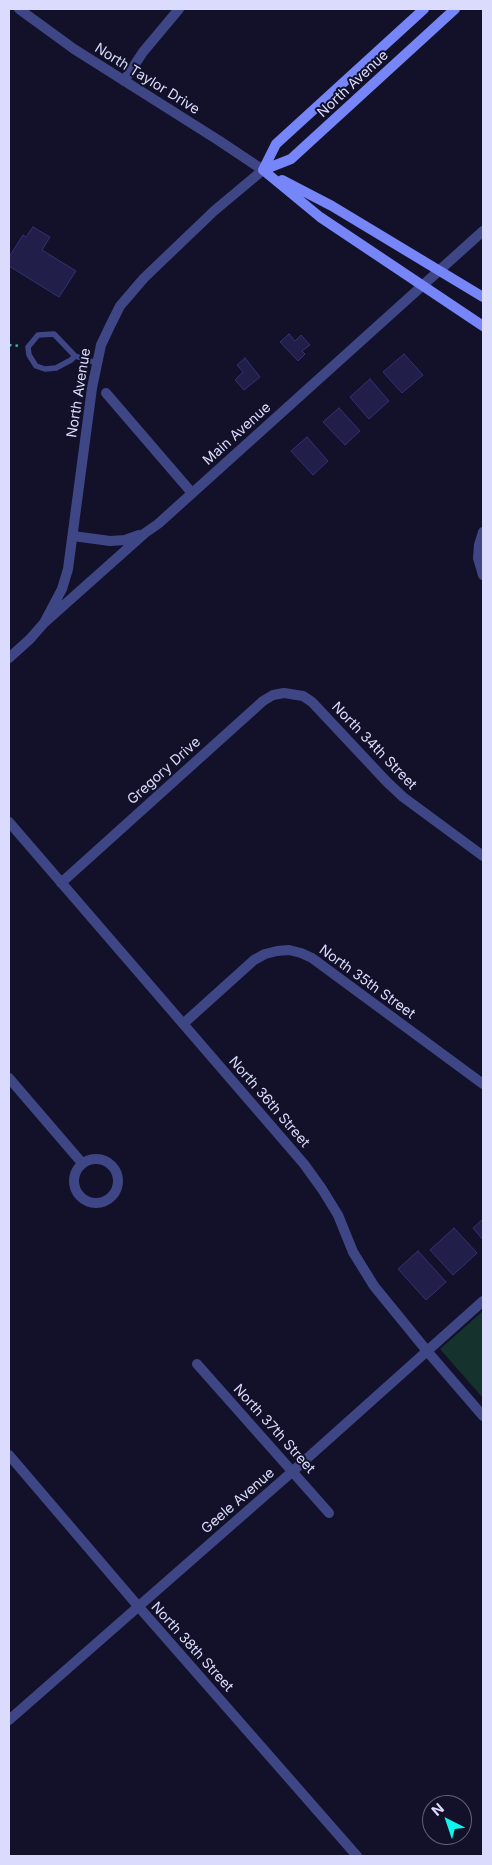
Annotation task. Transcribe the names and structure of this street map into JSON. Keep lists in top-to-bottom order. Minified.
{"streets":{"main road":["North Taylor Drive","North Avenue"],"street":["Main Avenue","North 34th Street","Gregory Drive","North 35th Street","North 36th Street","North 37th Street","Geele Avenue","North 38th Street"]},"crossings":[["North Taylor Drive","North Avenue"],["North Taylor Drive","Main Avenue"],["North Avenue","Main Avenue"],["North 34th Street","Gregory Drive"],["Gregory Drive","North 36th Street"],["North 35th Street","North 36th Street"],["North 36th Street","Geele Avenue"],["North 37th Street","Geele Avenue"],["Geele Avenue","North 38th Street"]],"north":"top left"}
